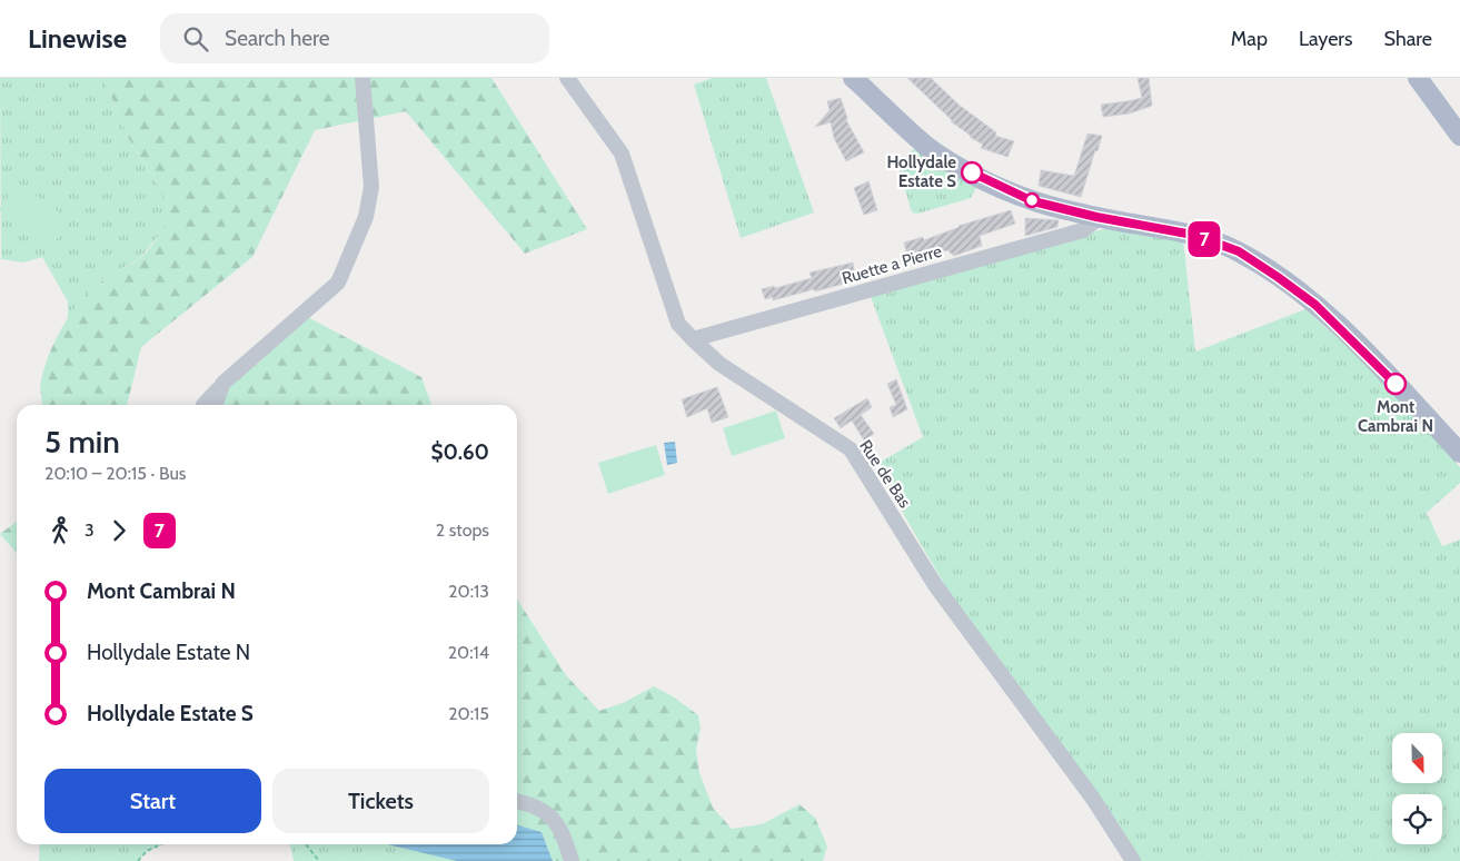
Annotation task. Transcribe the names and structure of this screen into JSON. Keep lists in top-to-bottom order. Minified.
{"streets":{"street":["Ruette a Pierre","Rue de Bas"]},"crossings":[["Ruette a Pierre","Rue de Bas"]],"places":["Hollydale Estate S","Mont Cambrai N"],"lines":["bus line 7"],"north":"bottom","page":{"header":"Linewise","search":"Search here","nav":["Map","Layers","Share"],"on_map":"7","heading":["5 min","20:10 – 20:15 · Bus","$0.60"],"legs":["3","7","2 stops"],"list":[{"name":"Mont Cambrai N","value":"20:13"},{"name":"Hollydale Estate N","value":"20:14"},{"name":"Hollydale Estate S","value":"20:15"}],"buttons":["Start","Tickets"]}}
